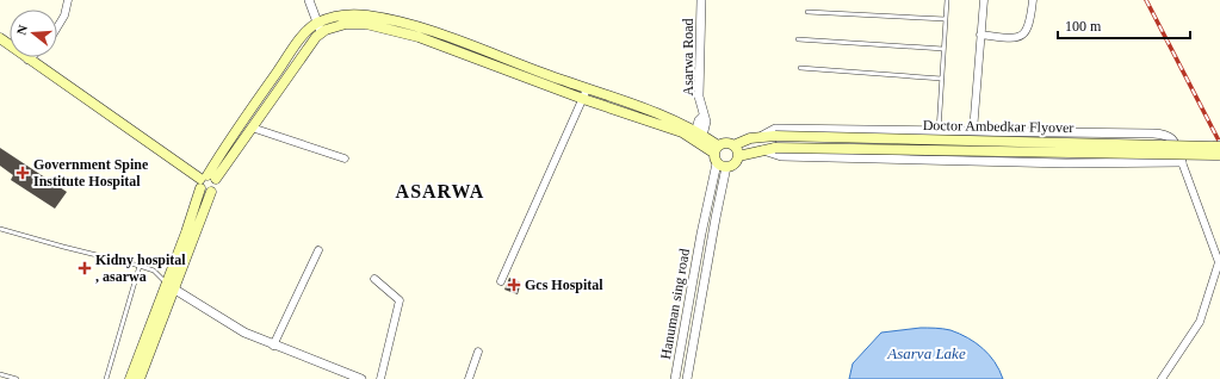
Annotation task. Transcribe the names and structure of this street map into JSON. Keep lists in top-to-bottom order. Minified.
{"streets":{"main road":["Doctor Ambedkar Flyover"],"street":["Asarwa Road","Hanuman sing road"]},"crossings":[["Doctor Ambedkar Flyover","Hanuman sing road"]],"districts":["ASARWA"],"water":["Asarva Lake"],"places":{"health":["Government Spine Institute Hospital","Kidny hospital , asarwa","Gcs Hospital"]},"scale_bar":"100 m","north":"left"}
